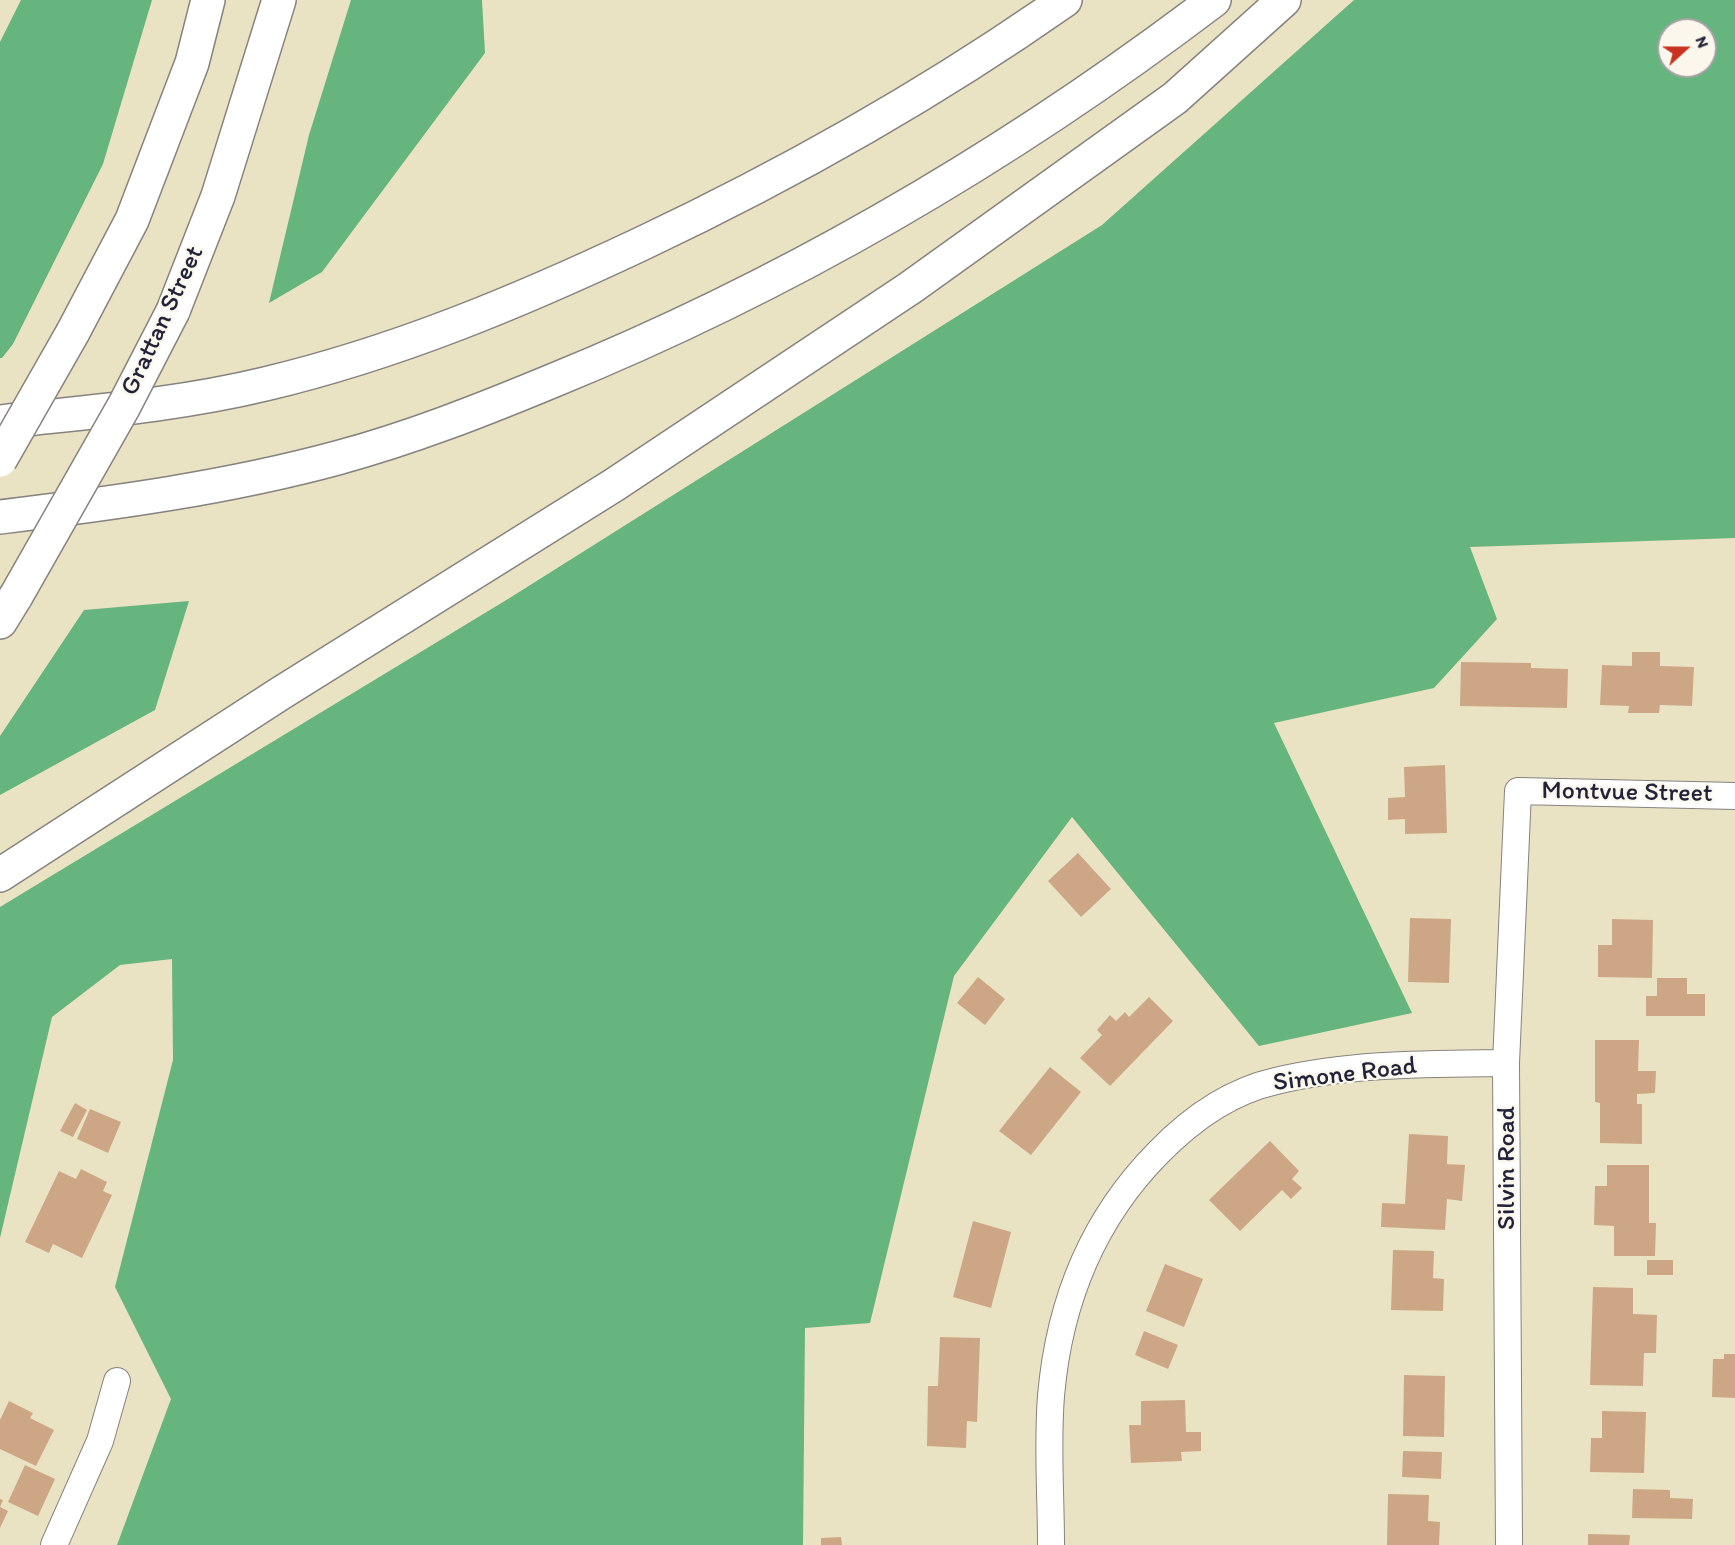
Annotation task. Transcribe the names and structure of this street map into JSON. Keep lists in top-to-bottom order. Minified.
{"streets":{"main road":["Grattan Street"],"street":["Montvue Street","Simone Road","Silvin Road"]},"crossings":[["Montvue Street","Silvin Road"],["Simone Road","Silvin Road"]],"north":"right"}
